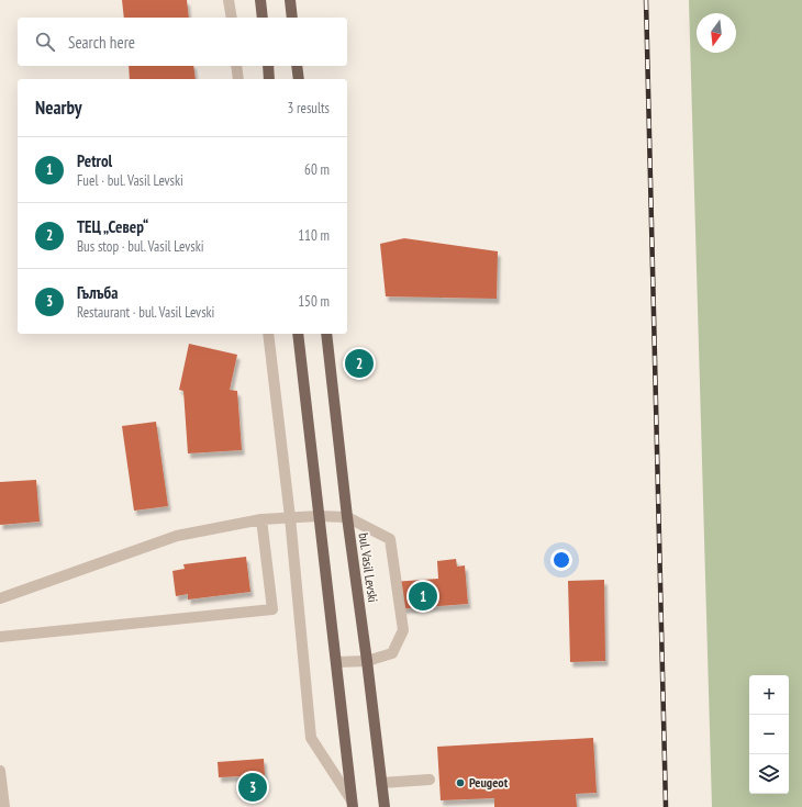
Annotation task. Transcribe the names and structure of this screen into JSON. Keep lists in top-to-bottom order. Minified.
{"streets":{"main road":["bul. Vasil Levski"]},"places":["Peugeot"],"north":"bottom","page":{"search":"Search here","heading":["Nearby","3 results"],"list":[{"mark":"1","name":"Petrol","note":"Fuel · bul. Vasil Levski","value":"60 m"},{"mark":"2","name":"ТЕЦ „Север“","note":"Bus stop · bul. Vasil Levski","value":"110 m"},{"mark":"3","name":"Гълъба","note":"Restaurant · bul. Vasil Levski","value":"150 m"}],"pins":["2","1","3"],"map_buttons":["+","−"]}}
